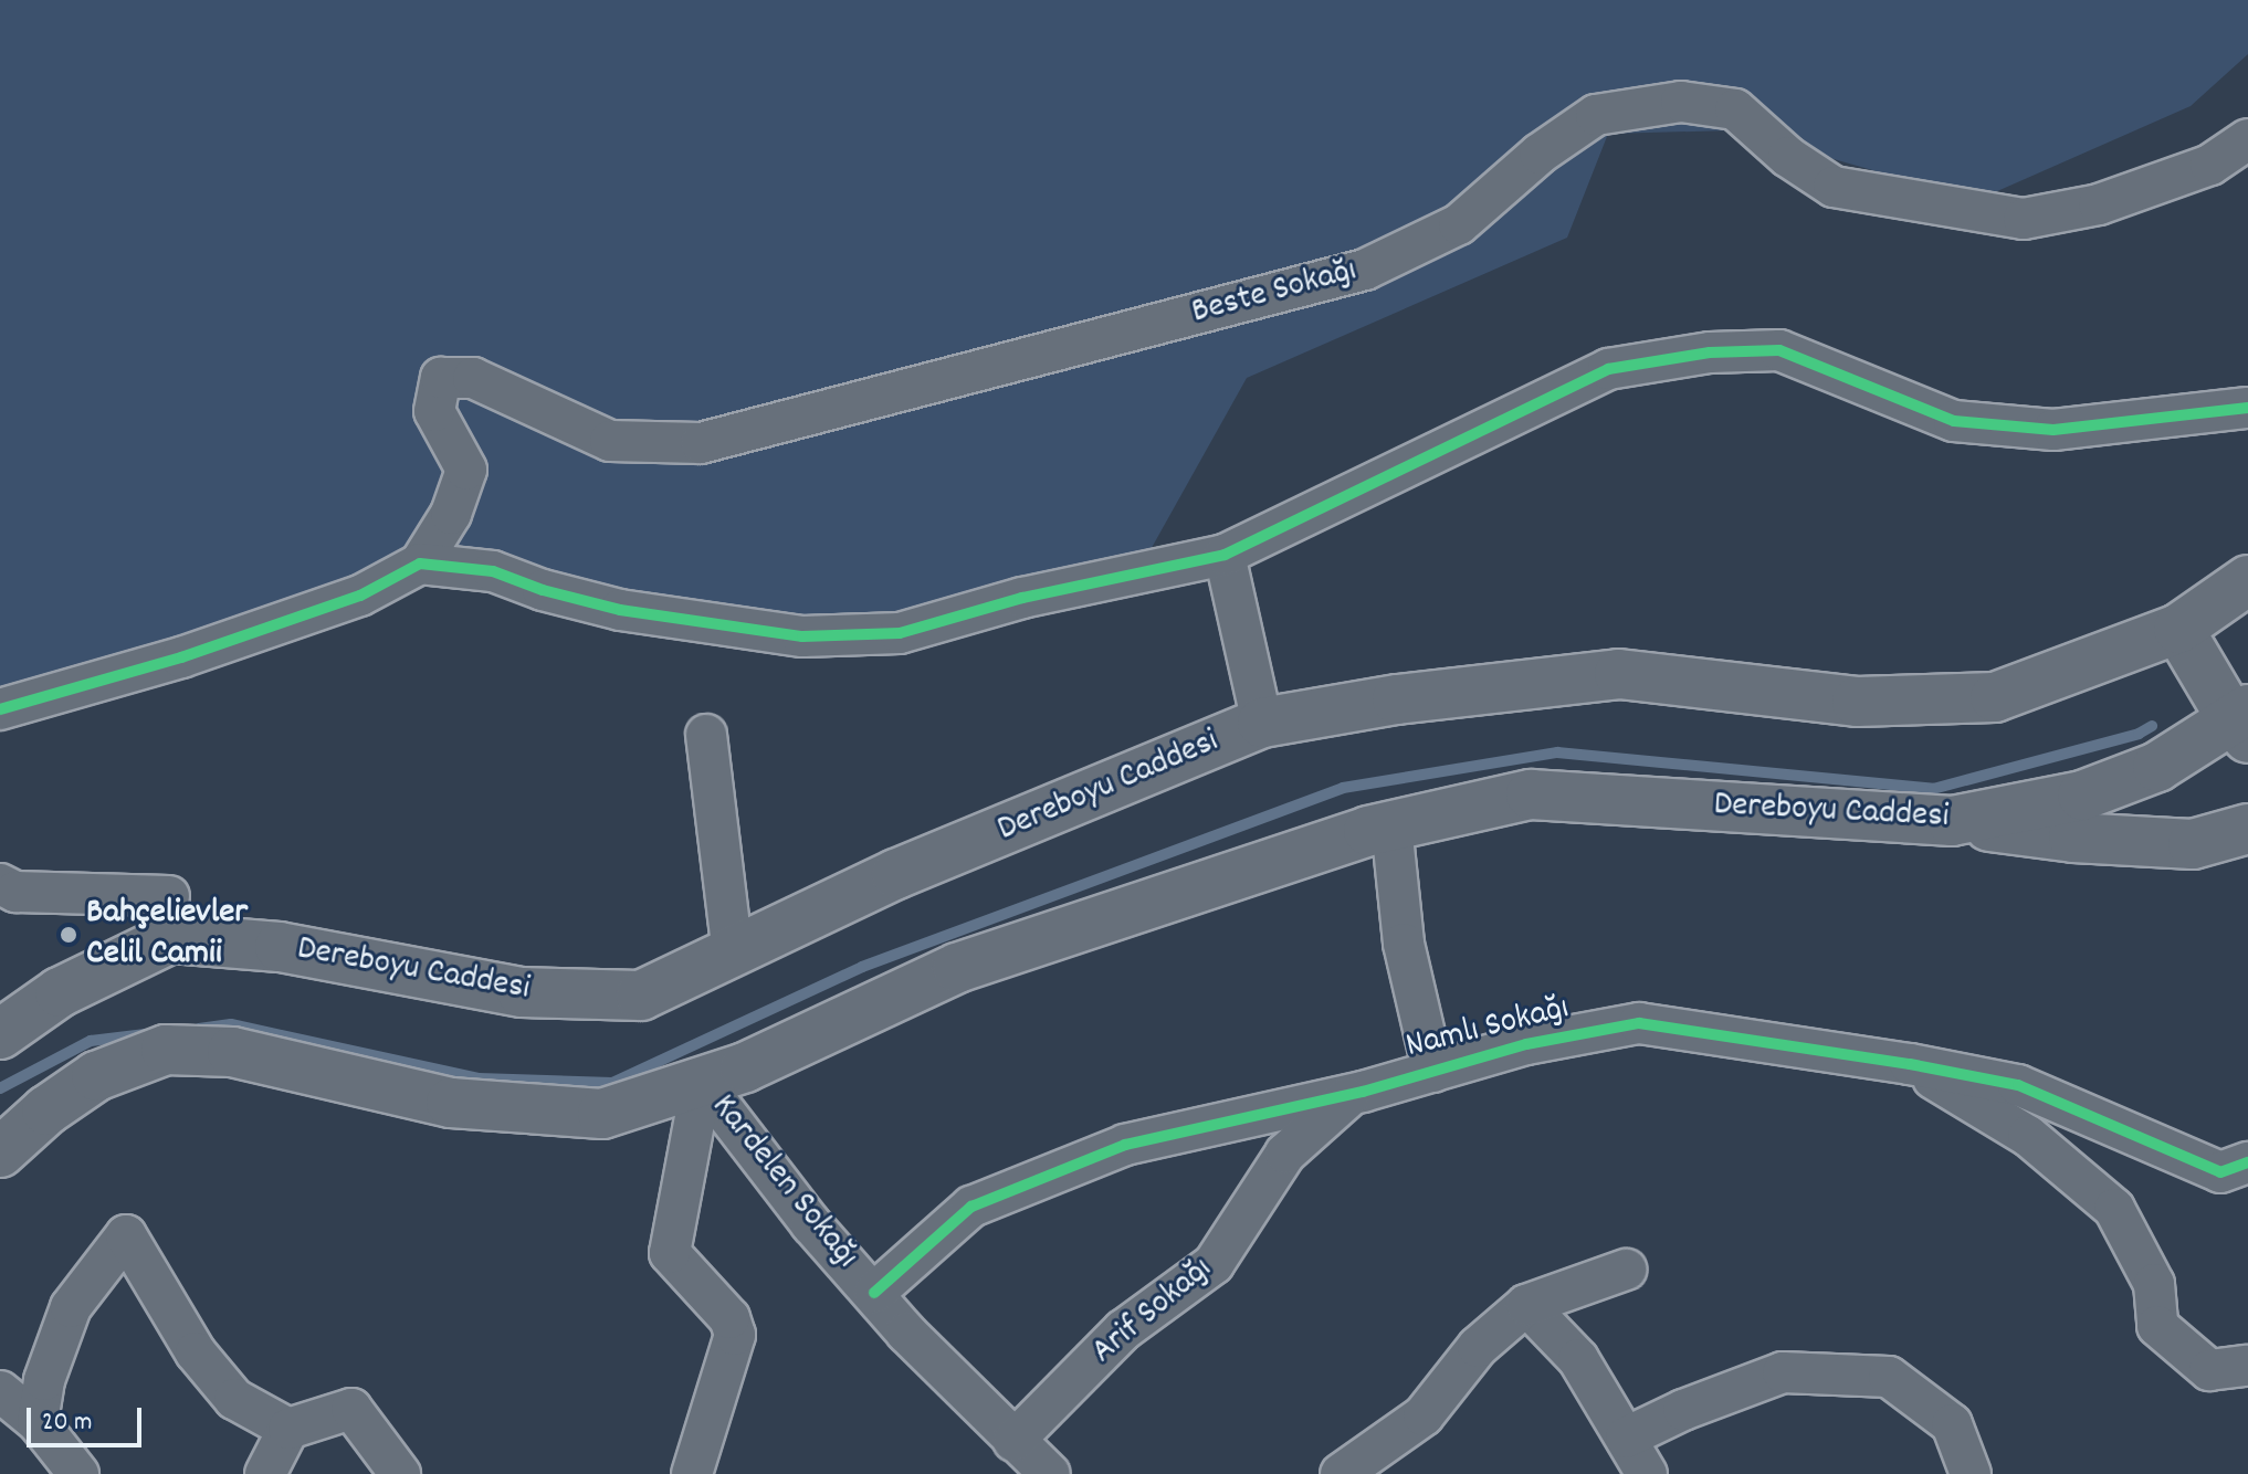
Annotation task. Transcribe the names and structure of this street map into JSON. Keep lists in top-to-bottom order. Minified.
{"streets":{"main road":["Dereboyu Caddesi"],"street":["Beste Sokağı","Namlı Sokağı","Kardelen Sokağı","Arif Sokağı"]},"crossings":[["Dereboyu Caddesi","Kardelen Sokağı"],["Namlı Sokağı","Kardelen Sokağı"],["Namlı Sokağı","Arif Sokağı"],["Kardelen Sokağı","Arif Sokağı"]],"places":["Bahçelievler Celil Camii"],"scale_bar":"20 m"}
